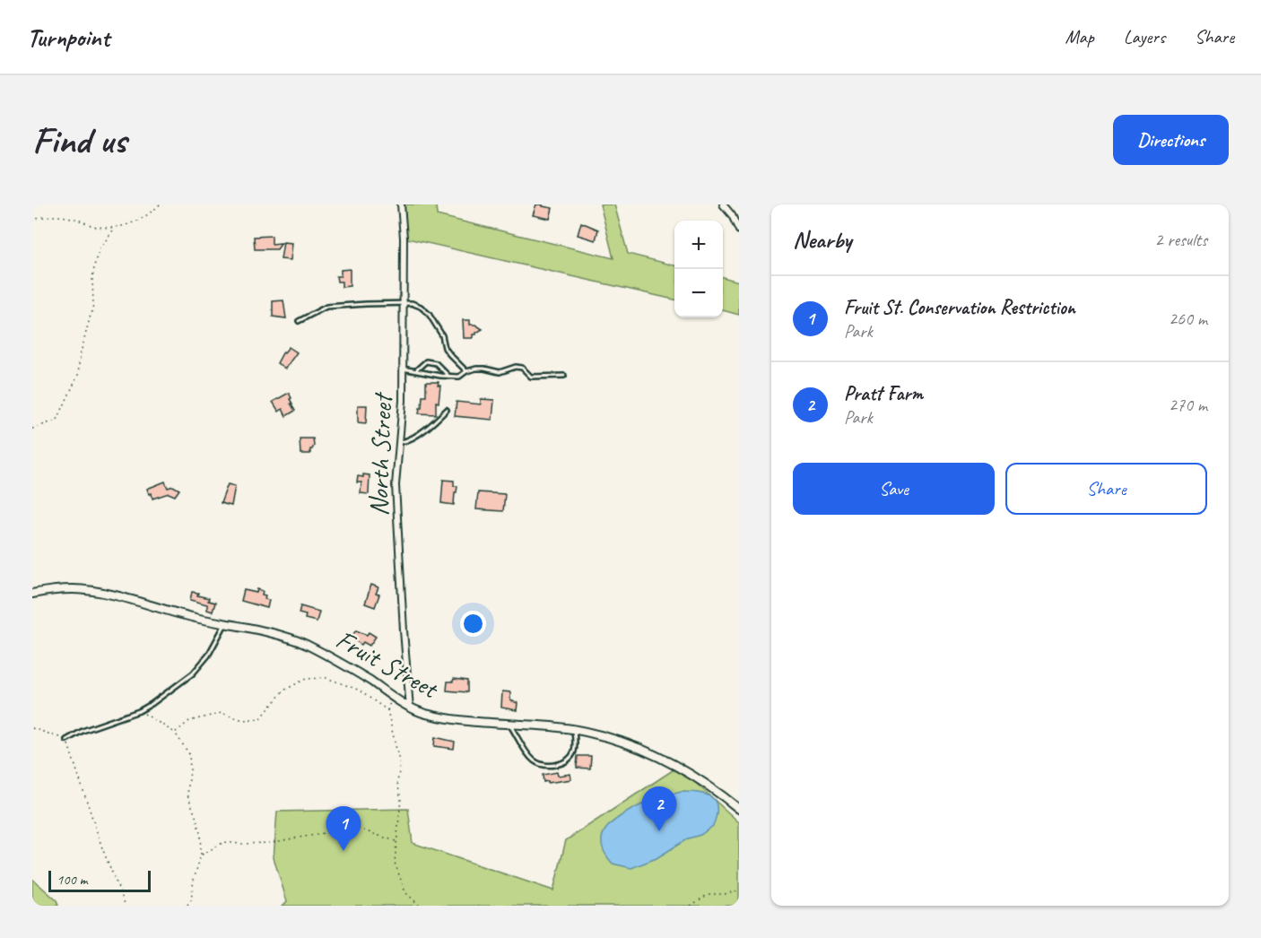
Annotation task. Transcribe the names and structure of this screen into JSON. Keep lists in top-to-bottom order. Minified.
{"streets":{"street":["North Street","Fruit Street"]},"crossings":[["North Street","Fruit Street"]],"scale_bar":"100 m","page":{"header":"Turnpoint","nav":["Map","Layers","Share"],"buttons":["Directions",["Save","Share"]],"title":"Find us","heading":["Nearby","2 results"],"map_buttons":["+","−"],"list":[{"mark":"1","name":"Fruit St. Conservation Restriction","note":"Park","value":"260 m"},{"mark":"2","name":"Pratt Farm","note":"Park","value":"270 m"}],"pins":["2","1"],"scale":"100 m"}}
